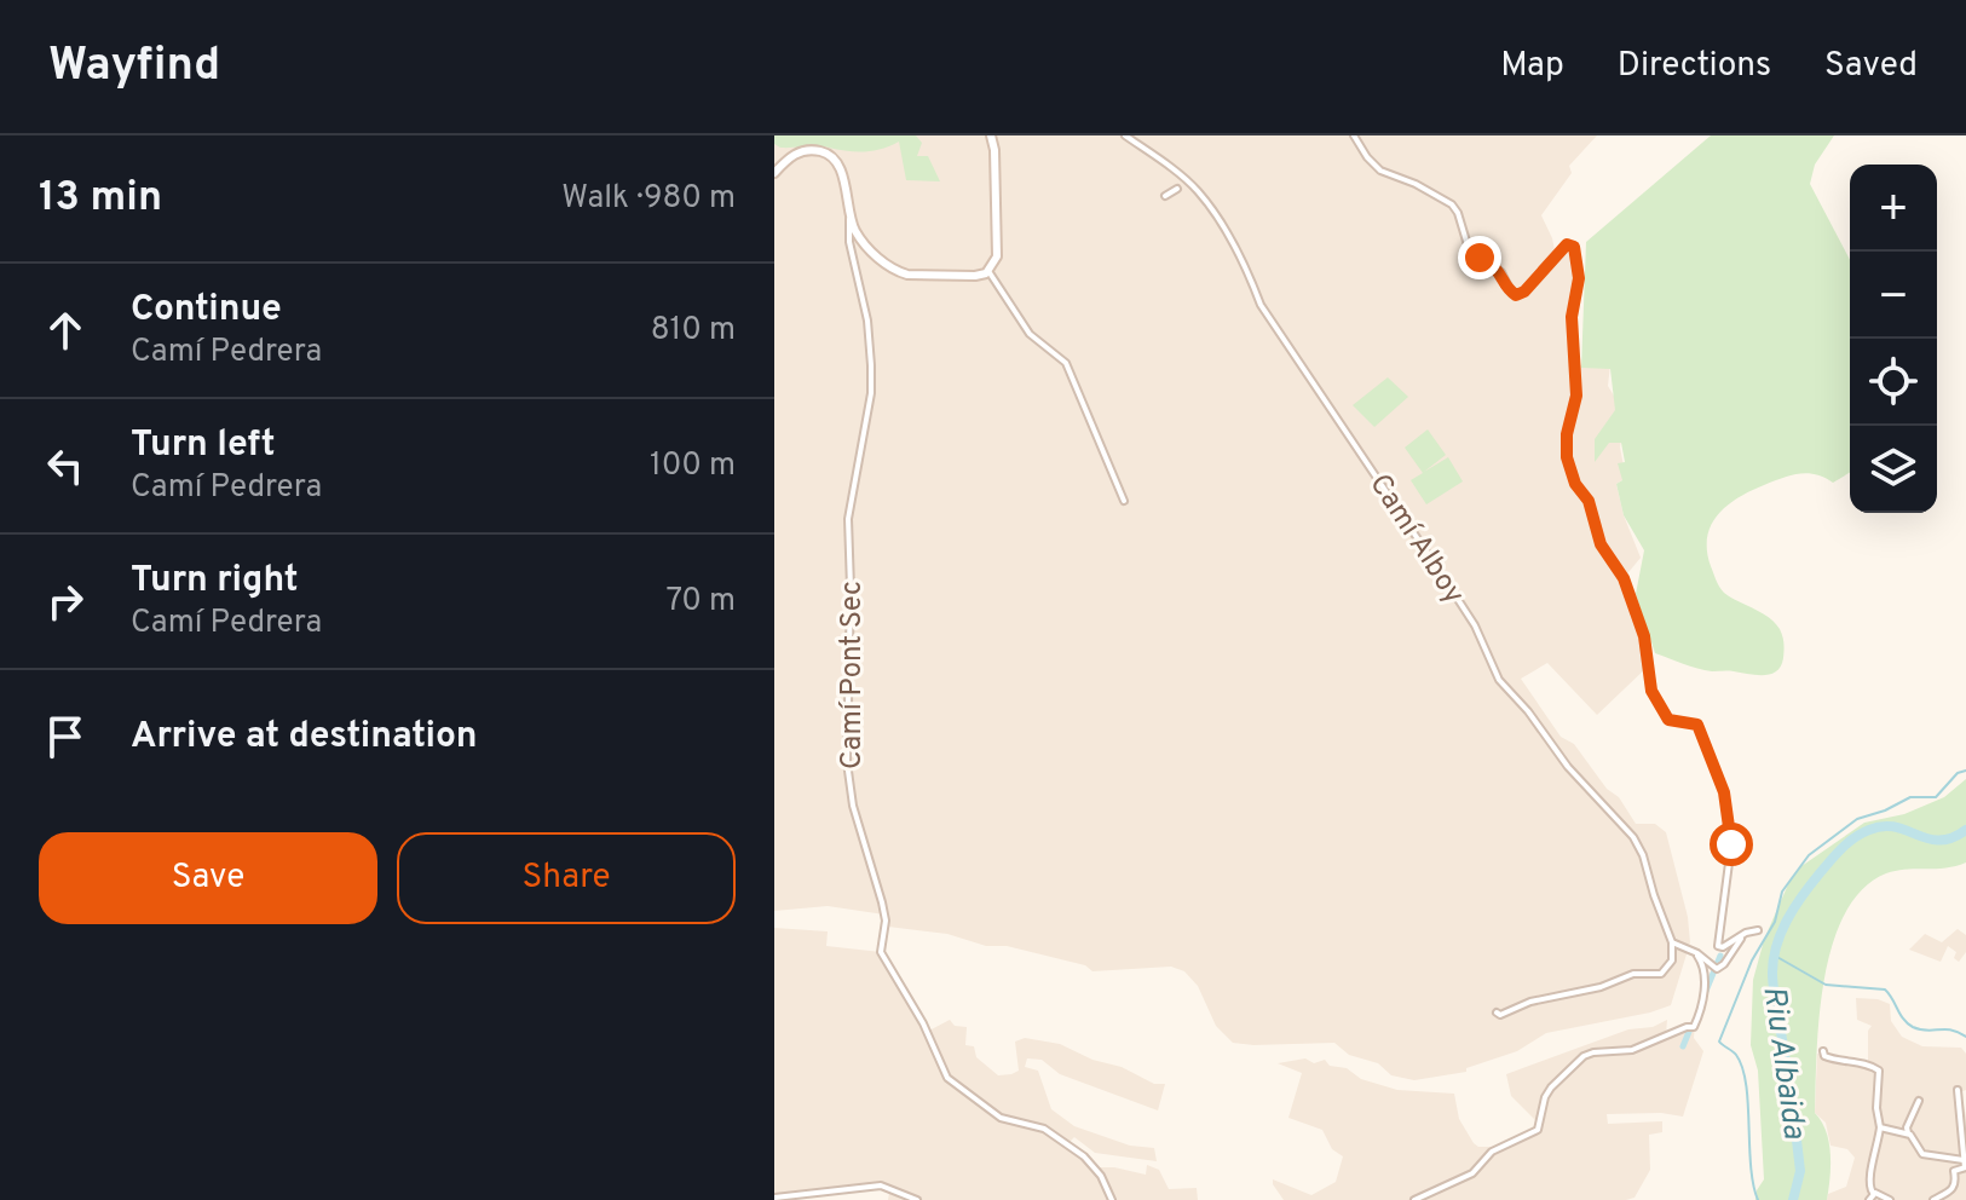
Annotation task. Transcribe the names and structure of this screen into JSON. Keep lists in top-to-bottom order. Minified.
{"streets":{"street":["Camí Alboy","Camí Pont Sec"]},"water":["Riu Albaida"],"page":{"header":"Wayfind","nav":["Map","Directions","Saved"],"heading":["13 min","Walk · 980 m"],"map_buttons":["+","−"],"list":[["Continue","Camí Pedrera","810 m"],["Turn left","Camí Pedrera","100 m"],["Turn right","Camí Pedrera","70 m"],"Arrive at destination"],"buttons":["Save","Share"]}}
